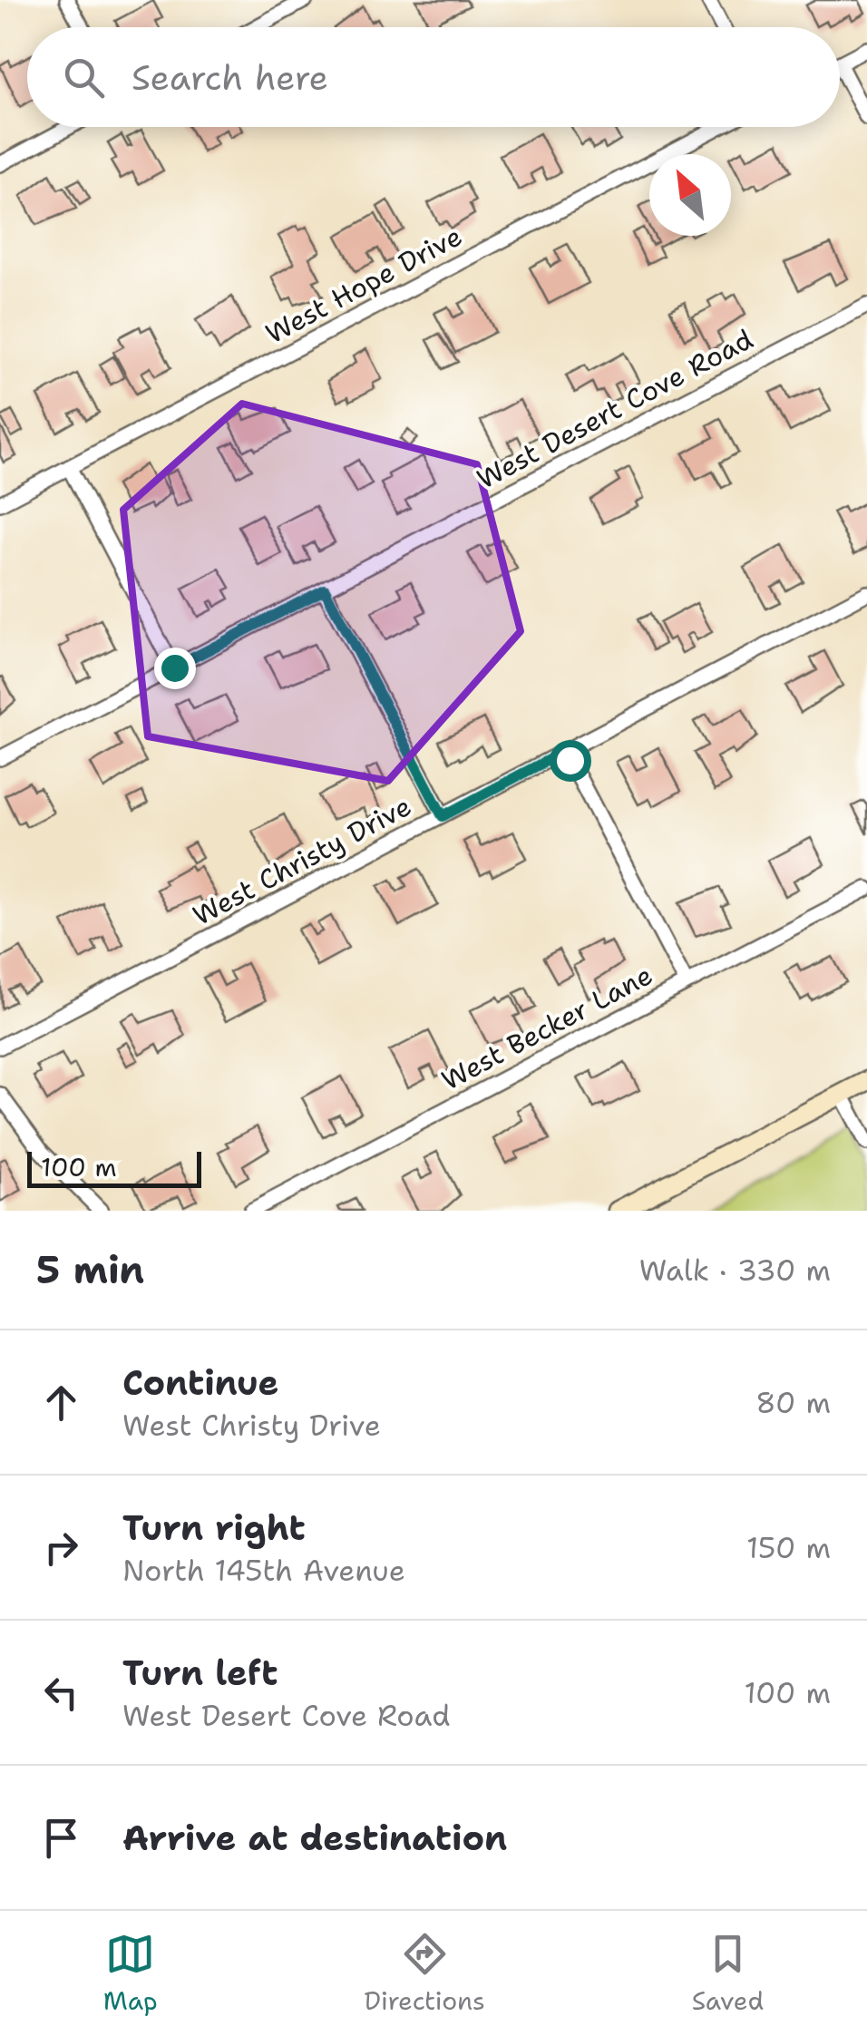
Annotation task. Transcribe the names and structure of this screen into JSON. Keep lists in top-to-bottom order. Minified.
{"streets":{"street":["West Hope Drive","West Desert Cove Road","West Christy Drive","West Becker Lane"]},"scale_bar":"100 m","north":"top left","page":{"search":"Search here","scale":"100 m","heading":["5 min","Walk · 330 m"],"list":[["Continue","West Christy Drive","80 m"],["Turn right","North 145th Avenue","150 m"],["Turn left","West Desert Cove Road","100 m"],"Arrive at destination"],"nav":["Map","Directions","Saved"]}}
